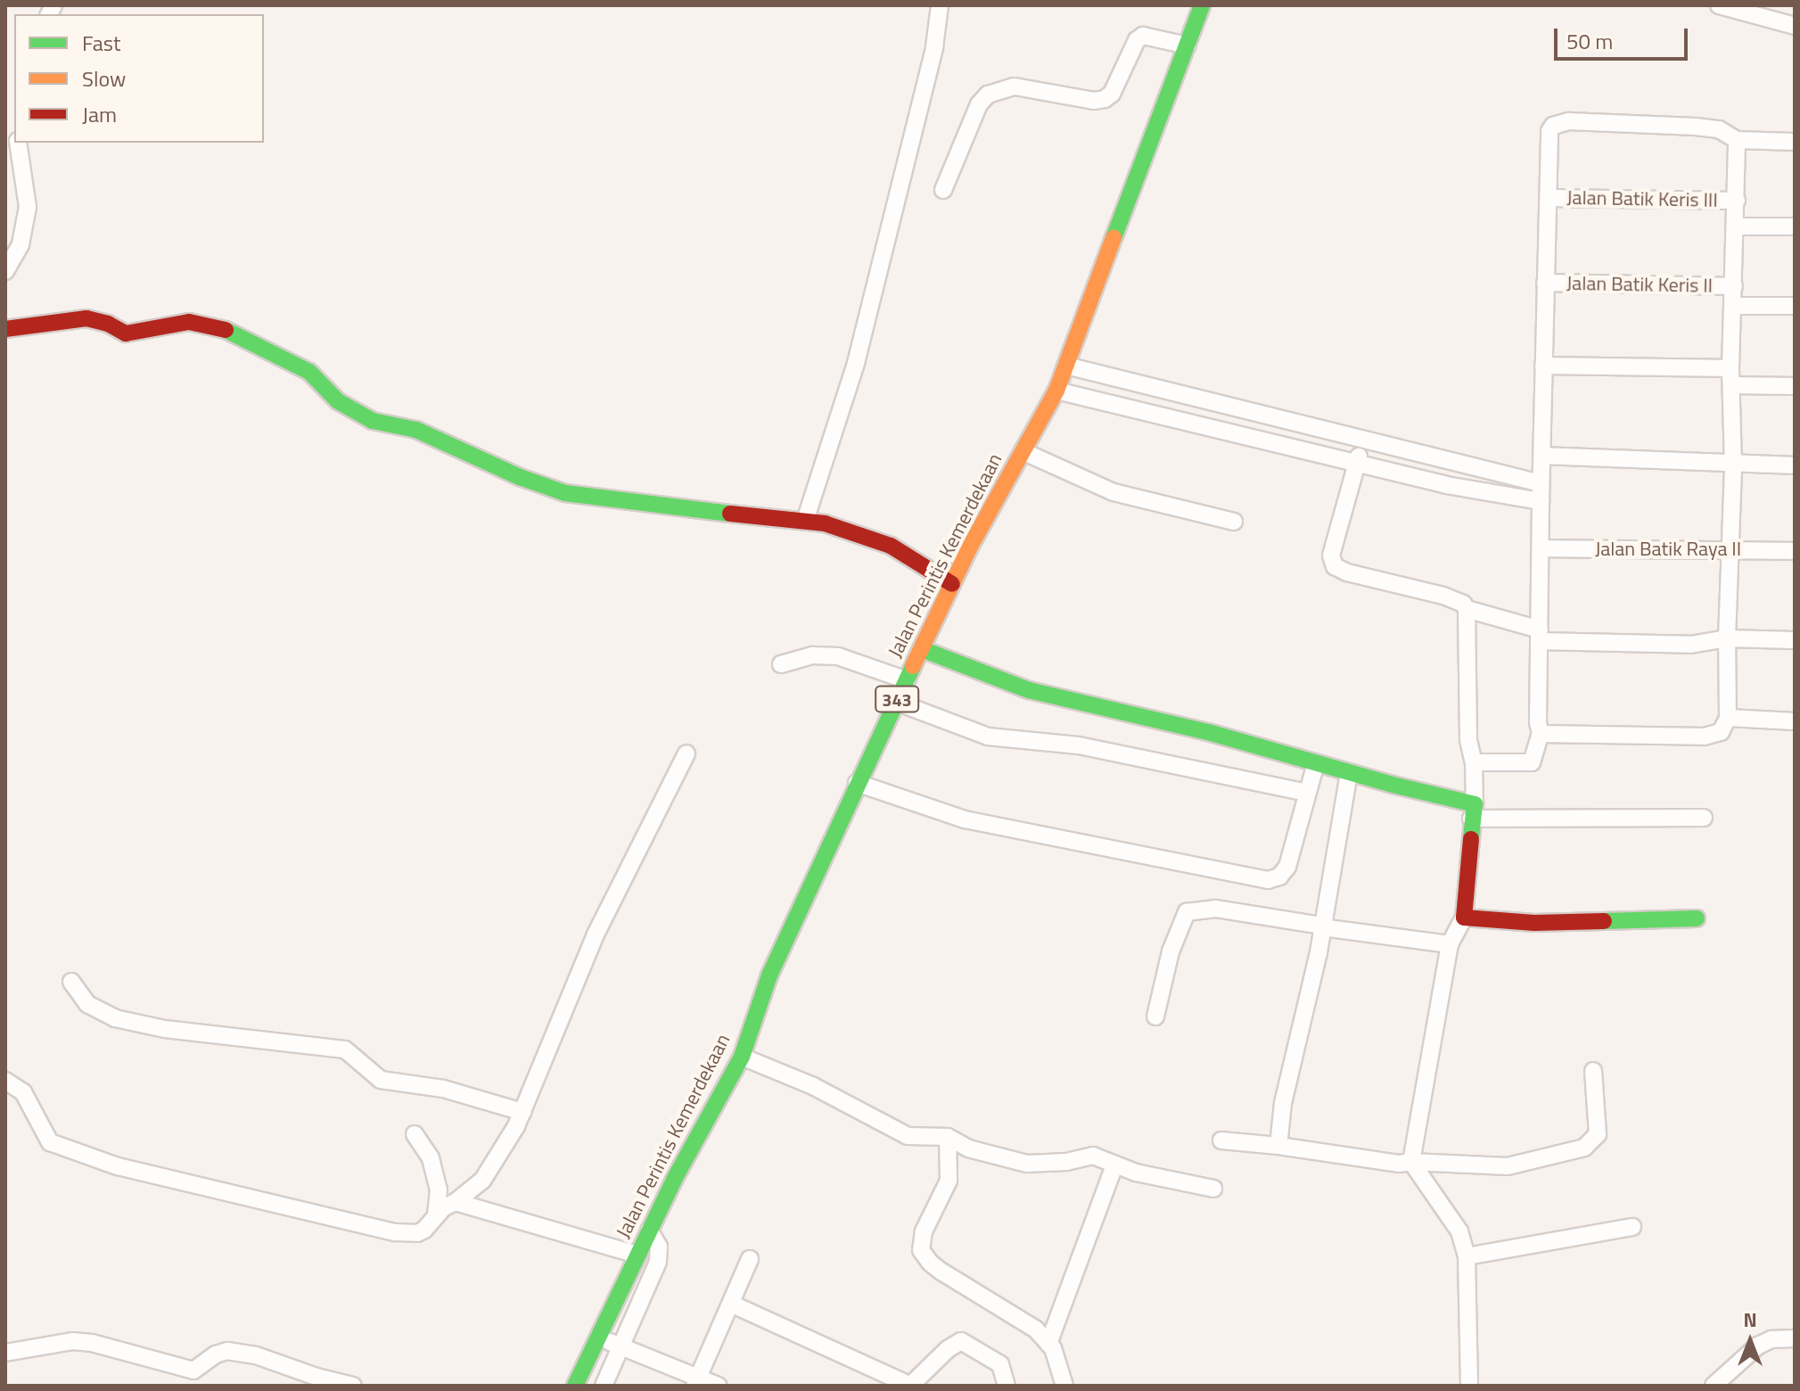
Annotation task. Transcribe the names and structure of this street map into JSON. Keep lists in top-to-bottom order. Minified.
{"streets":{"street":["Jalan Batik Keris III","Jalan Batik Keris II","Jalan Batik Raya II","Jalan Perintis Kemerdekaan","343"]},"legend":["Fast","Slow","Jam"],"scale_bar":"50 m","north":"top"}
